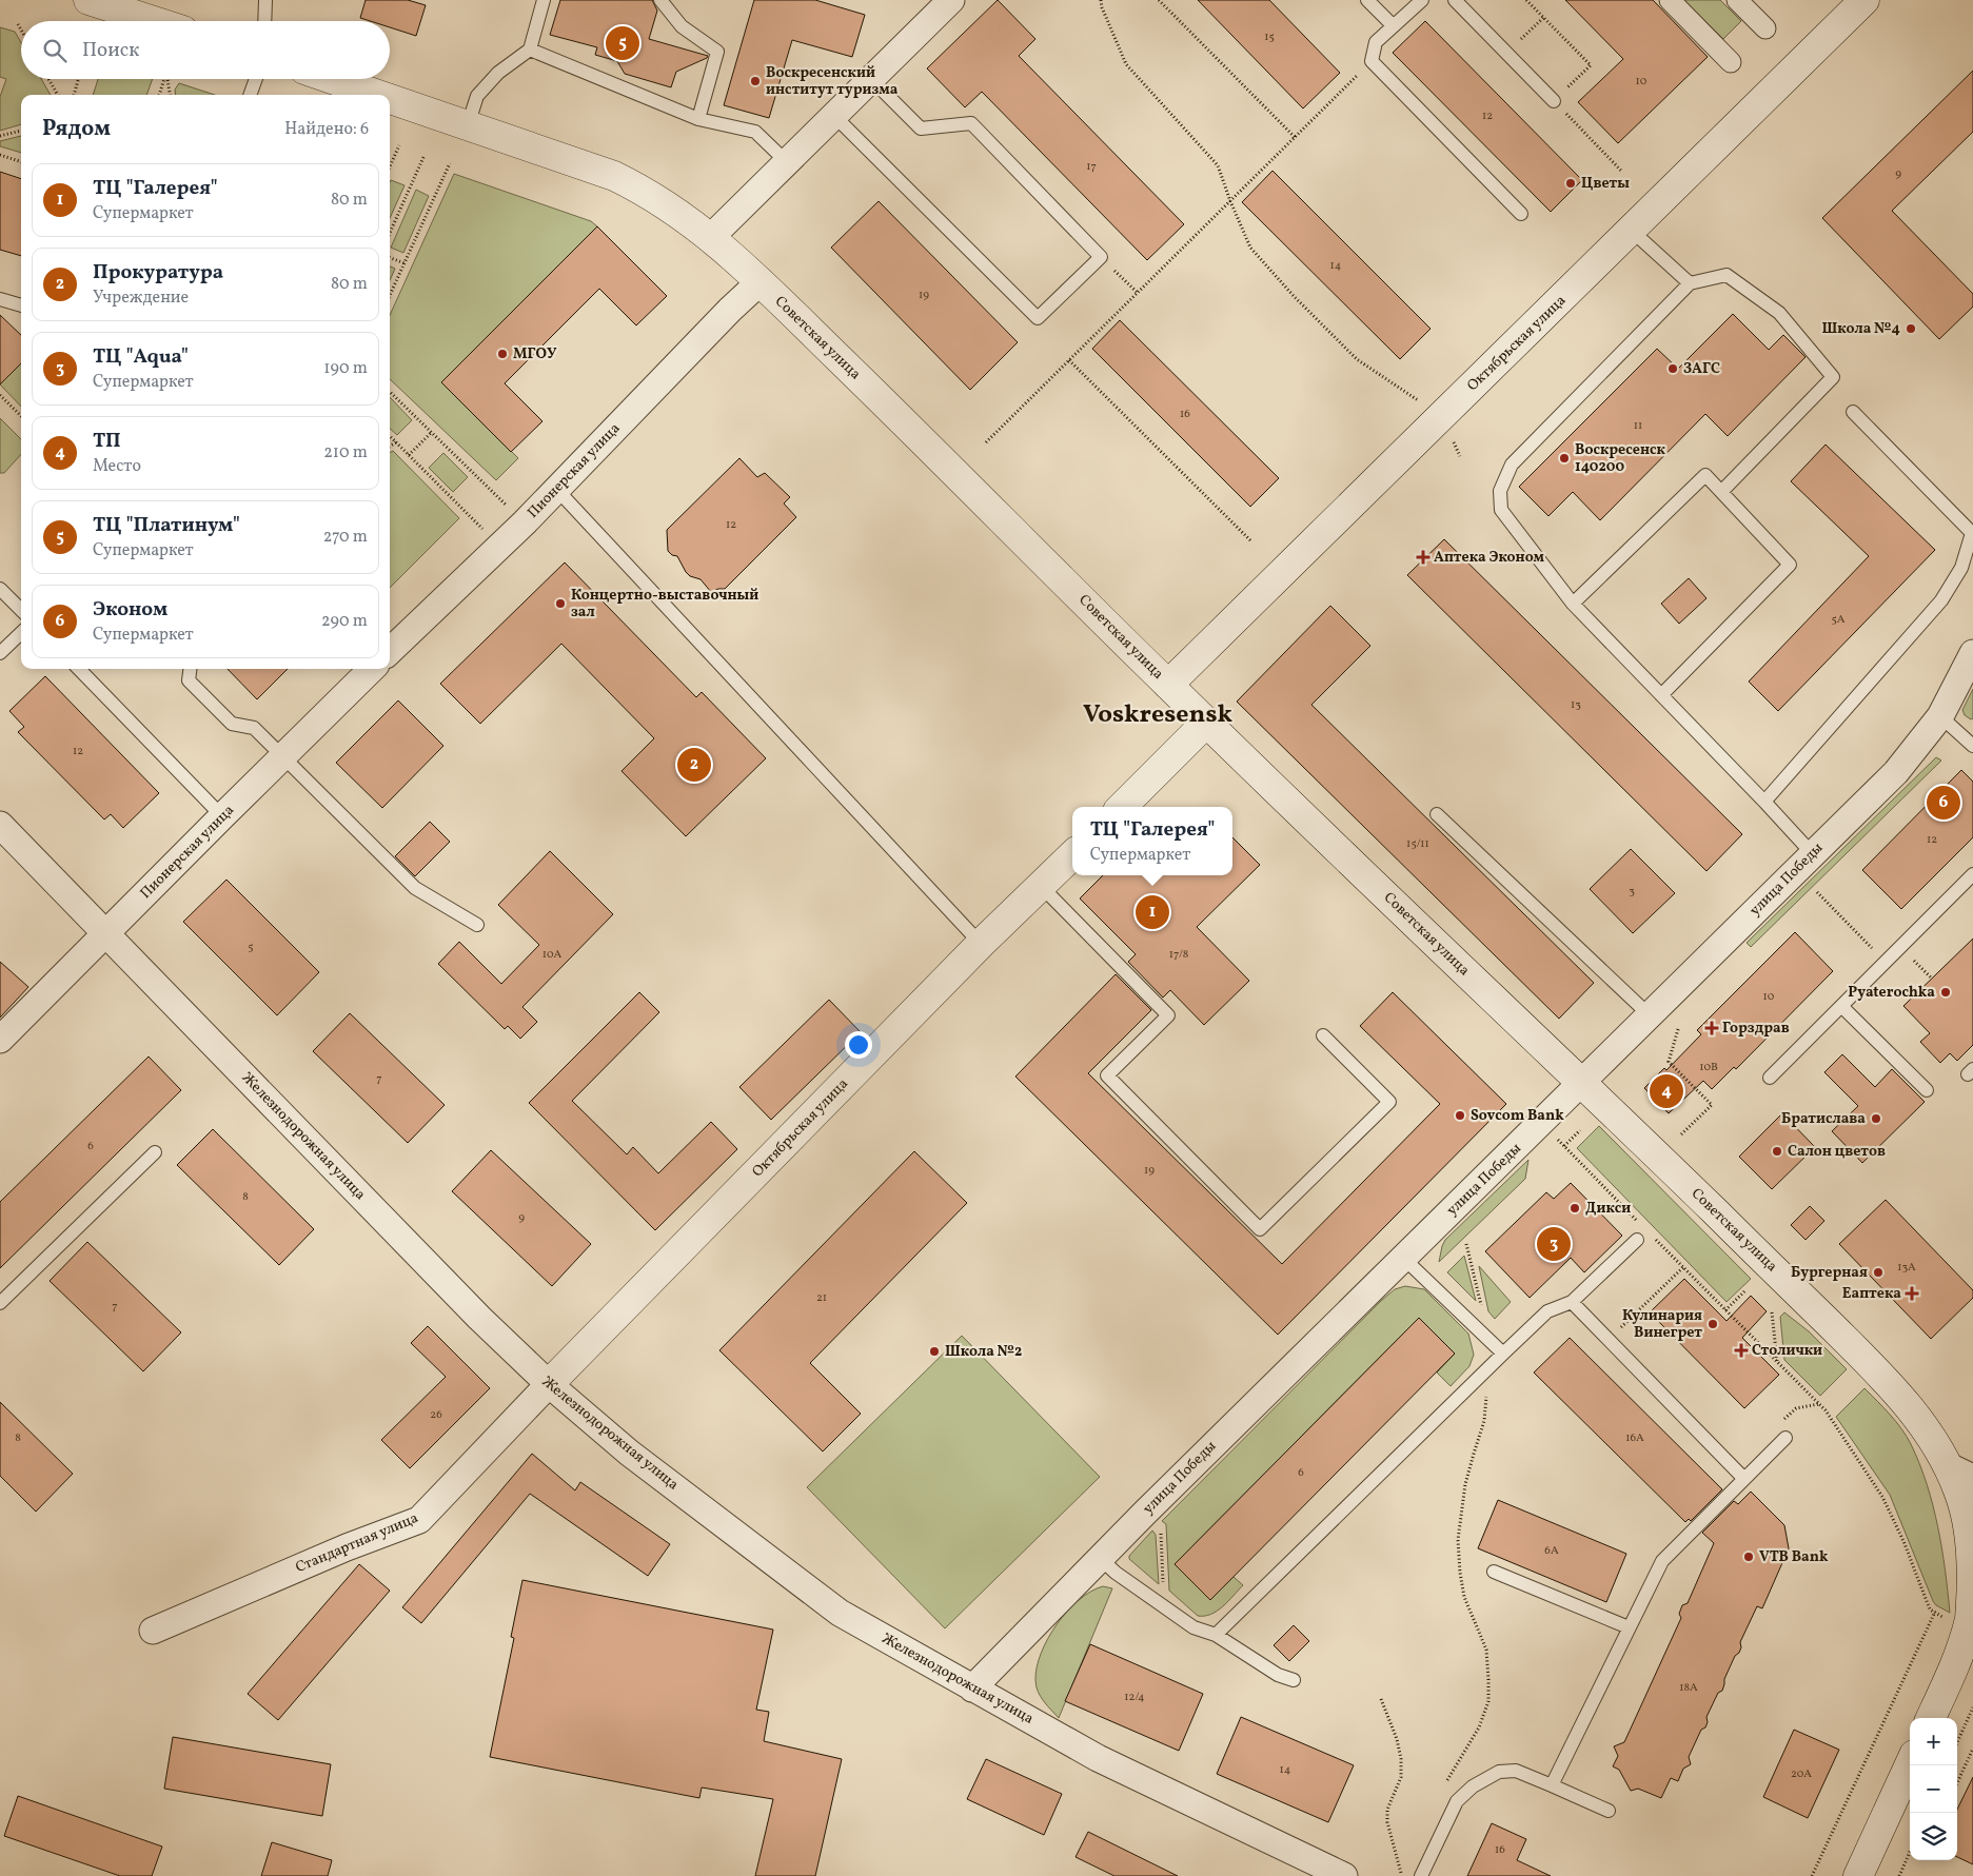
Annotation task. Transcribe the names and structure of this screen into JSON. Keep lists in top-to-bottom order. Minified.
{"streets":{"main road":["Советская улица","Октябрьская улица"],"street":["Пионерская улица","улица Победы","Железнодорожная улица","Стандартная улица"]},"crossings":[["Советская улица","Октябрьская улица"],["Советская улица","Пионерская улица"],["Советская улица","улица Победы"],["Октябрьская улица","Железнодорожная улица"],["Октябрьская улица","Стандартная улица"],["Пионерская улица","Железнодорожная улица"],["улица Победы","Железнодорожная улица"],["Железнодорожная улица","Стандартная улица"]],"districts":["Voskresensk"],"places":{"other":["Воскресенский институт туризма","Цветы","Школа №4","МГОУ","ЗАГС","Воскресенск 140200","Концертно-выставочный зал","Pyaterochka","Sovcom Bank","Братислава","Салон цветов","Дикси","Бургерная","Кулинария Винегрет","Школа №2","VTB Bank"],"health":["Аптека Эконом","Горздрав","Еаптека","Столички"]},"house_numbers":["15","10","12","17","9","14","19","16","11","12","5А","13","12","12","15/11","3","5","10А","17/8","10","10В","7","6","19","8","9","13А","21","7","26","8","16А","6","6А","18А","12/4","14","20А","16"],"page":{"search":"Поиск","pins":["5","2","6","1","4","3"],"heading":["Рядом","Найдено: 6"],"list":[{"mark":"1","name":"ТЦ \"Галерея\"","note":"Супермаркет","value":"80 m"},{"mark":"2","name":"Прокуратура","note":"Учреждение","value":"80 m"},{"mark":"3","name":"ТЦ \"Aqua\"","note":"Супермаркет","value":"190 m"},{"mark":"4","name":"ТП","note":"Место","value":"210 m"},{"mark":"5","name":"ТЦ \"Платинум\"","note":"Супермаркет","value":"270 m"},{"mark":"6","name":"Эконом","note":"Супермаркет","value":"290 m"}],"popup":["ТЦ \"Галерея\"","Супермаркет"],"map_buttons":["+","−"]}}
